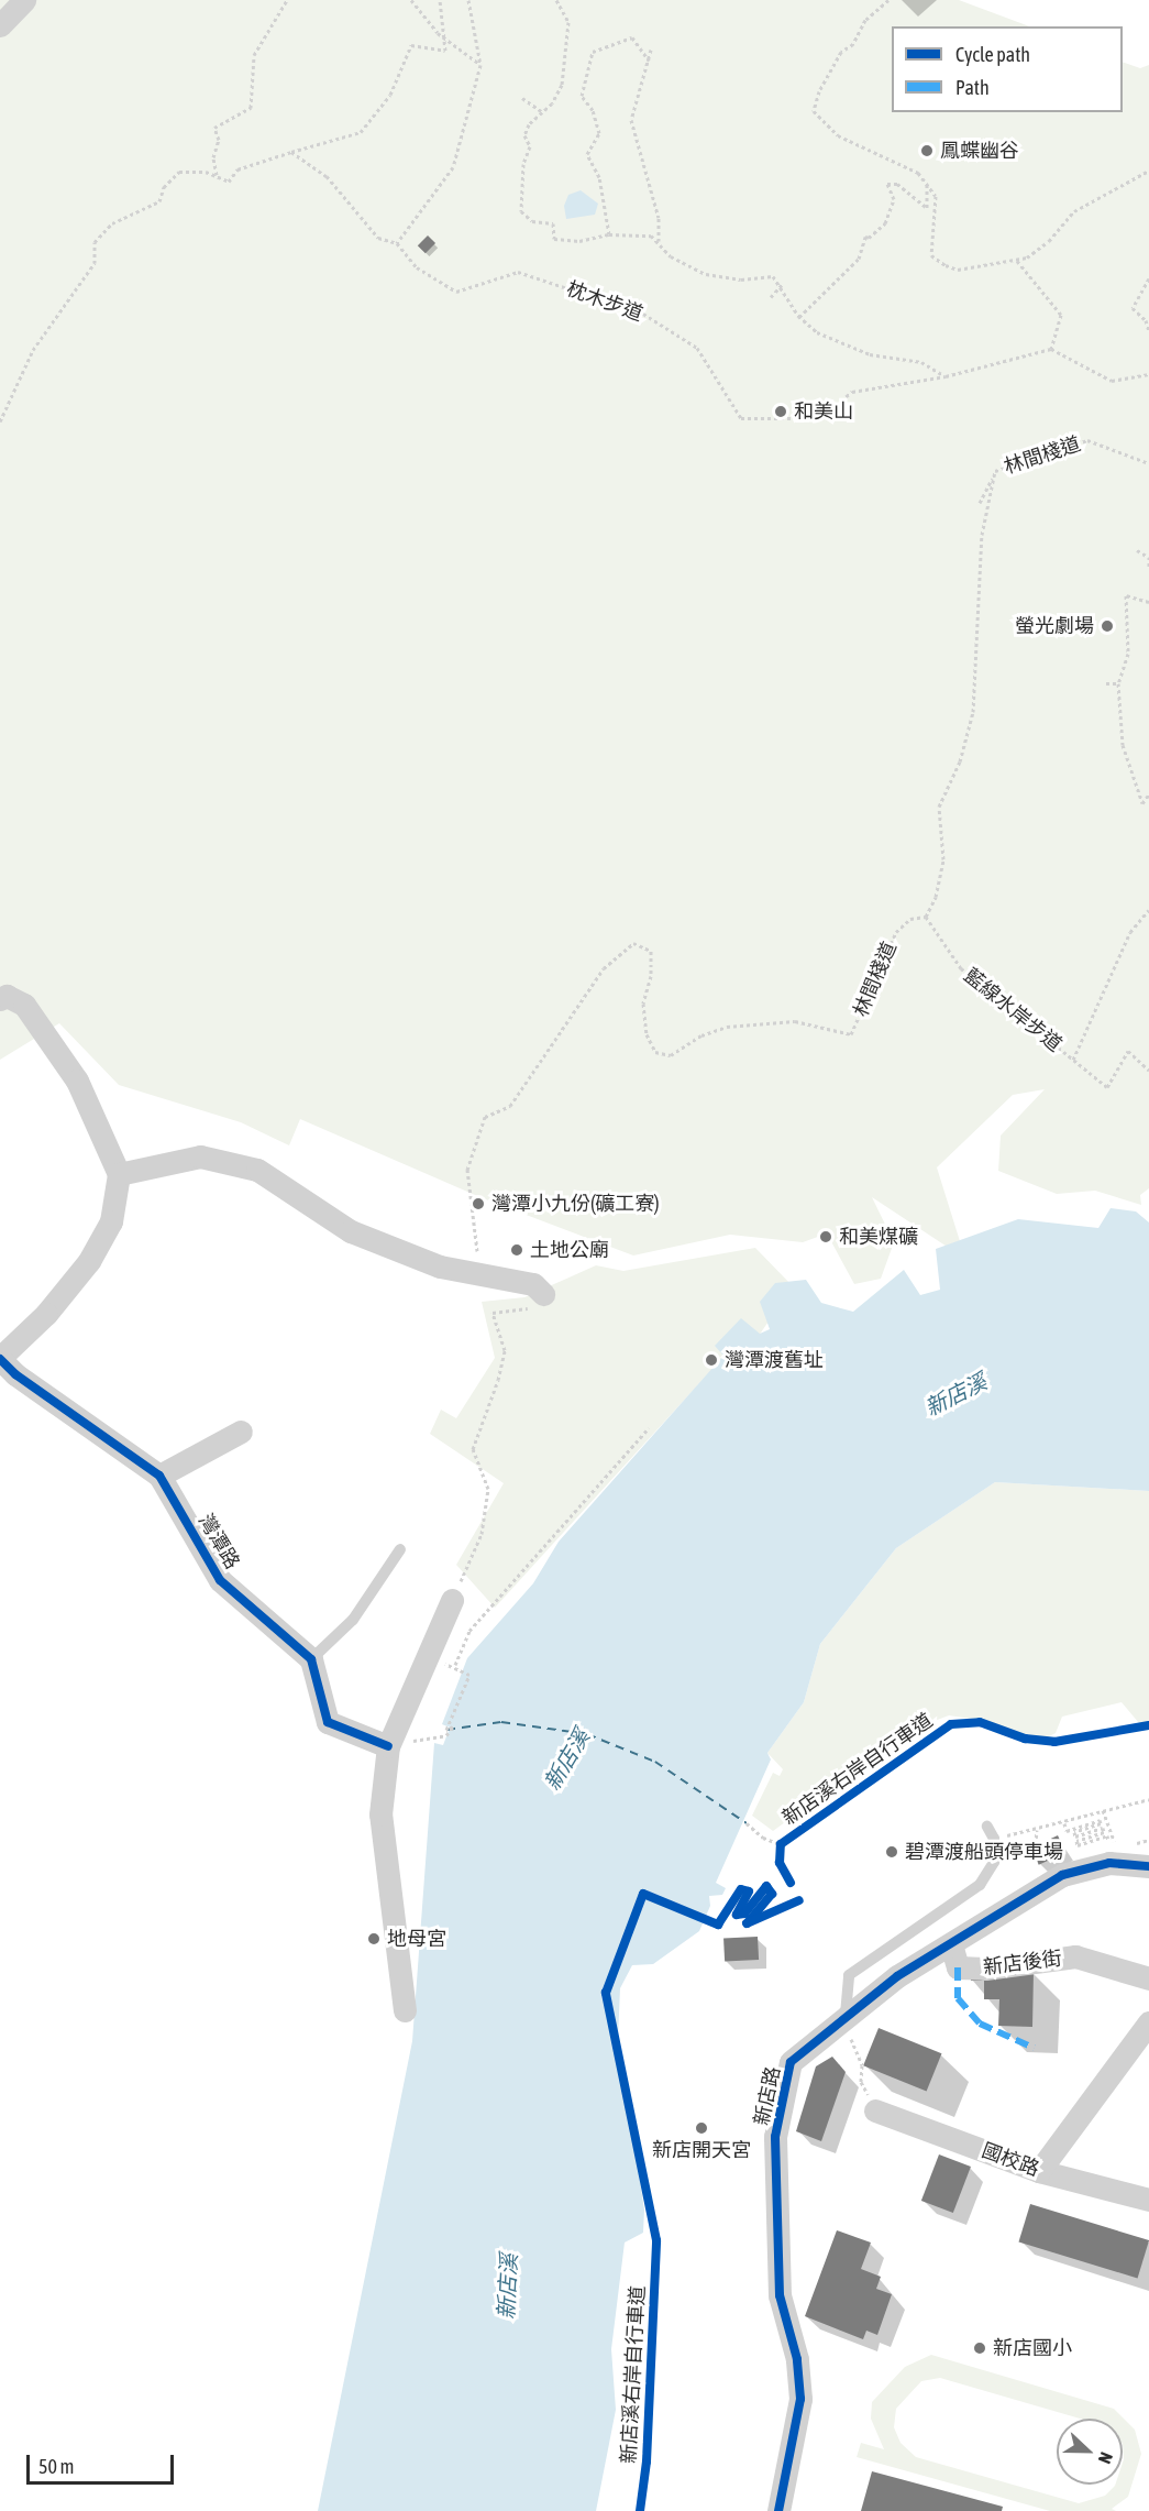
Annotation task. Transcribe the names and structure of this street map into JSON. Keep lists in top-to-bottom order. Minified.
{"streets":{"street":["灣潭路","新店後街","新店路","國校路"],"path":["枕木步道","林間棧道","藍線水岸步道"],"cycle path":["新店溪右岸自行車道"]},"crossings":[["林間棧道","藍線水岸步道"],["新店後街","新店路"]],"water":["新店溪"],"places":["鳳蝶幽谷","和美山","螢光劇場","灣潭小九份(礦工寮)","和美煤礦","土地公廟","灣潭渡舊址","碧潭渡船頭停車場","地母宮","新店開天宮","新店國小"],"legend":["Cycle path","Path"],"scale_bar":"50 m","north":"right"}
